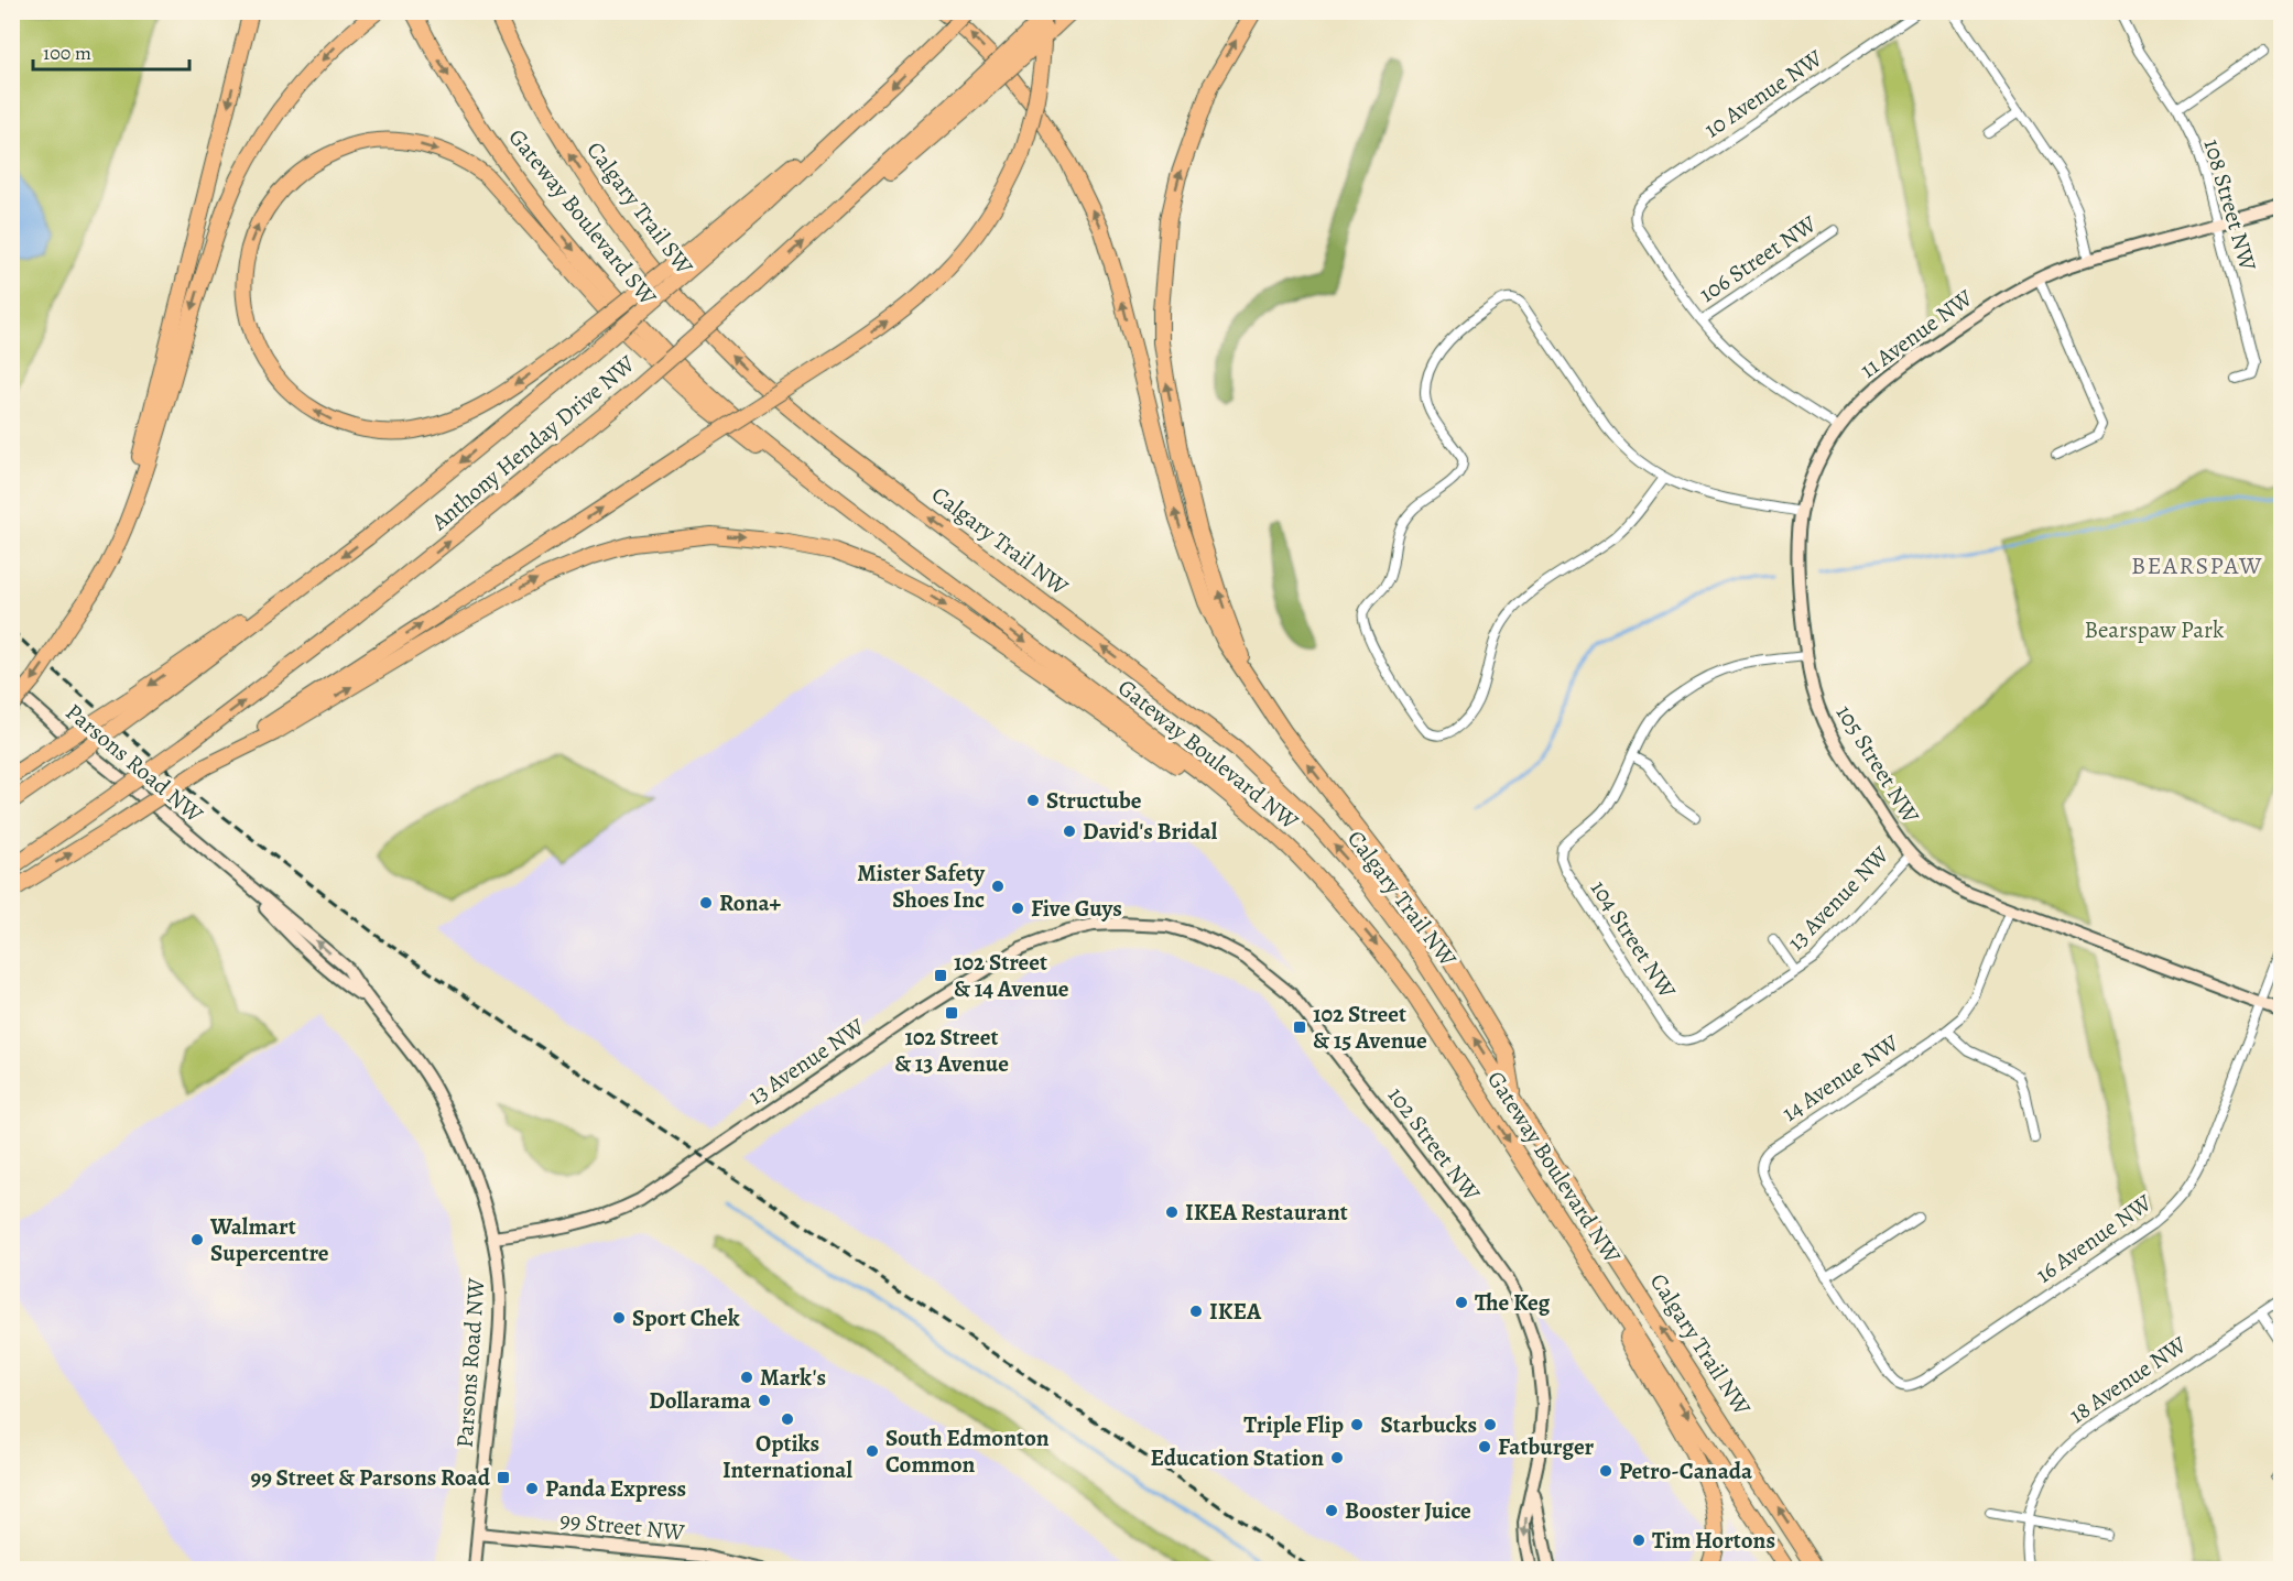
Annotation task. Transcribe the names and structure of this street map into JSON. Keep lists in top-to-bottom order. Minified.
{"streets":{"highway":["Calgary Trail SW","Gateway Boulevard SW","Anthony Henday Drive NW","Calgary Trail NW","Gateway Boulevard NW"],"street":["10 Avenue NW","108 Street NW","106 Street NW","11 Avenue NW","Parsons Road NW","105 Street NW","13 Avenue NW","104 Street NW","14 Avenue NW","102 Street NW","16 Avenue NW","18 Avenue NW","99 Street NW"]},"crossings":[["10 Avenue NW","106 Street NW"],["108 Street NW","11 Avenue NW"],["Calgary Trail SW","Calgary Trail NW"],["Gateway Boulevard SW","Gateway Boulevard NW"],["106 Street NW","11 Avenue NW"],["11 Avenue NW","105 Street NW"],["Parsons Road NW","13 Avenue NW"],["Parsons Road NW","99 Street NW"],["105 Street NW","13 Avenue NW"],["105 Street NW","14 Avenue NW"],["105 Street NW","16 Avenue NW"],["13 Avenue NW","104 Street NW"],["13 Avenue NW","102 Street NW"],["14 Avenue NW","16 Avenue NW"]],"one_way":["Calgary Trail SW","Gateway Boulevard SW"],"districts":["BEARSPAW"],"parks":["Bearspaw Park"],"places":{"other":["Structube","David's Bridal","Mister Safety Shoes Inc","Rona+","Five Guys","IKEA Restaurant","Walmart Supercentre","The Keg","IKEA","Sport Chek","Mark's","Dollarama","Optiks International","Triple Flip","Starbucks","Fatburger","South Edmonton Common","Education Station","Petro-Canada","Panda Express","Booster Juice","Tim Hortons"],"transit":["102 Street & 14 Avenue","102 Street & 13 Avenue","102 Street & 15 Avenue","99 Street & Parsons Road"]},"scale_bar":"100 m"}
